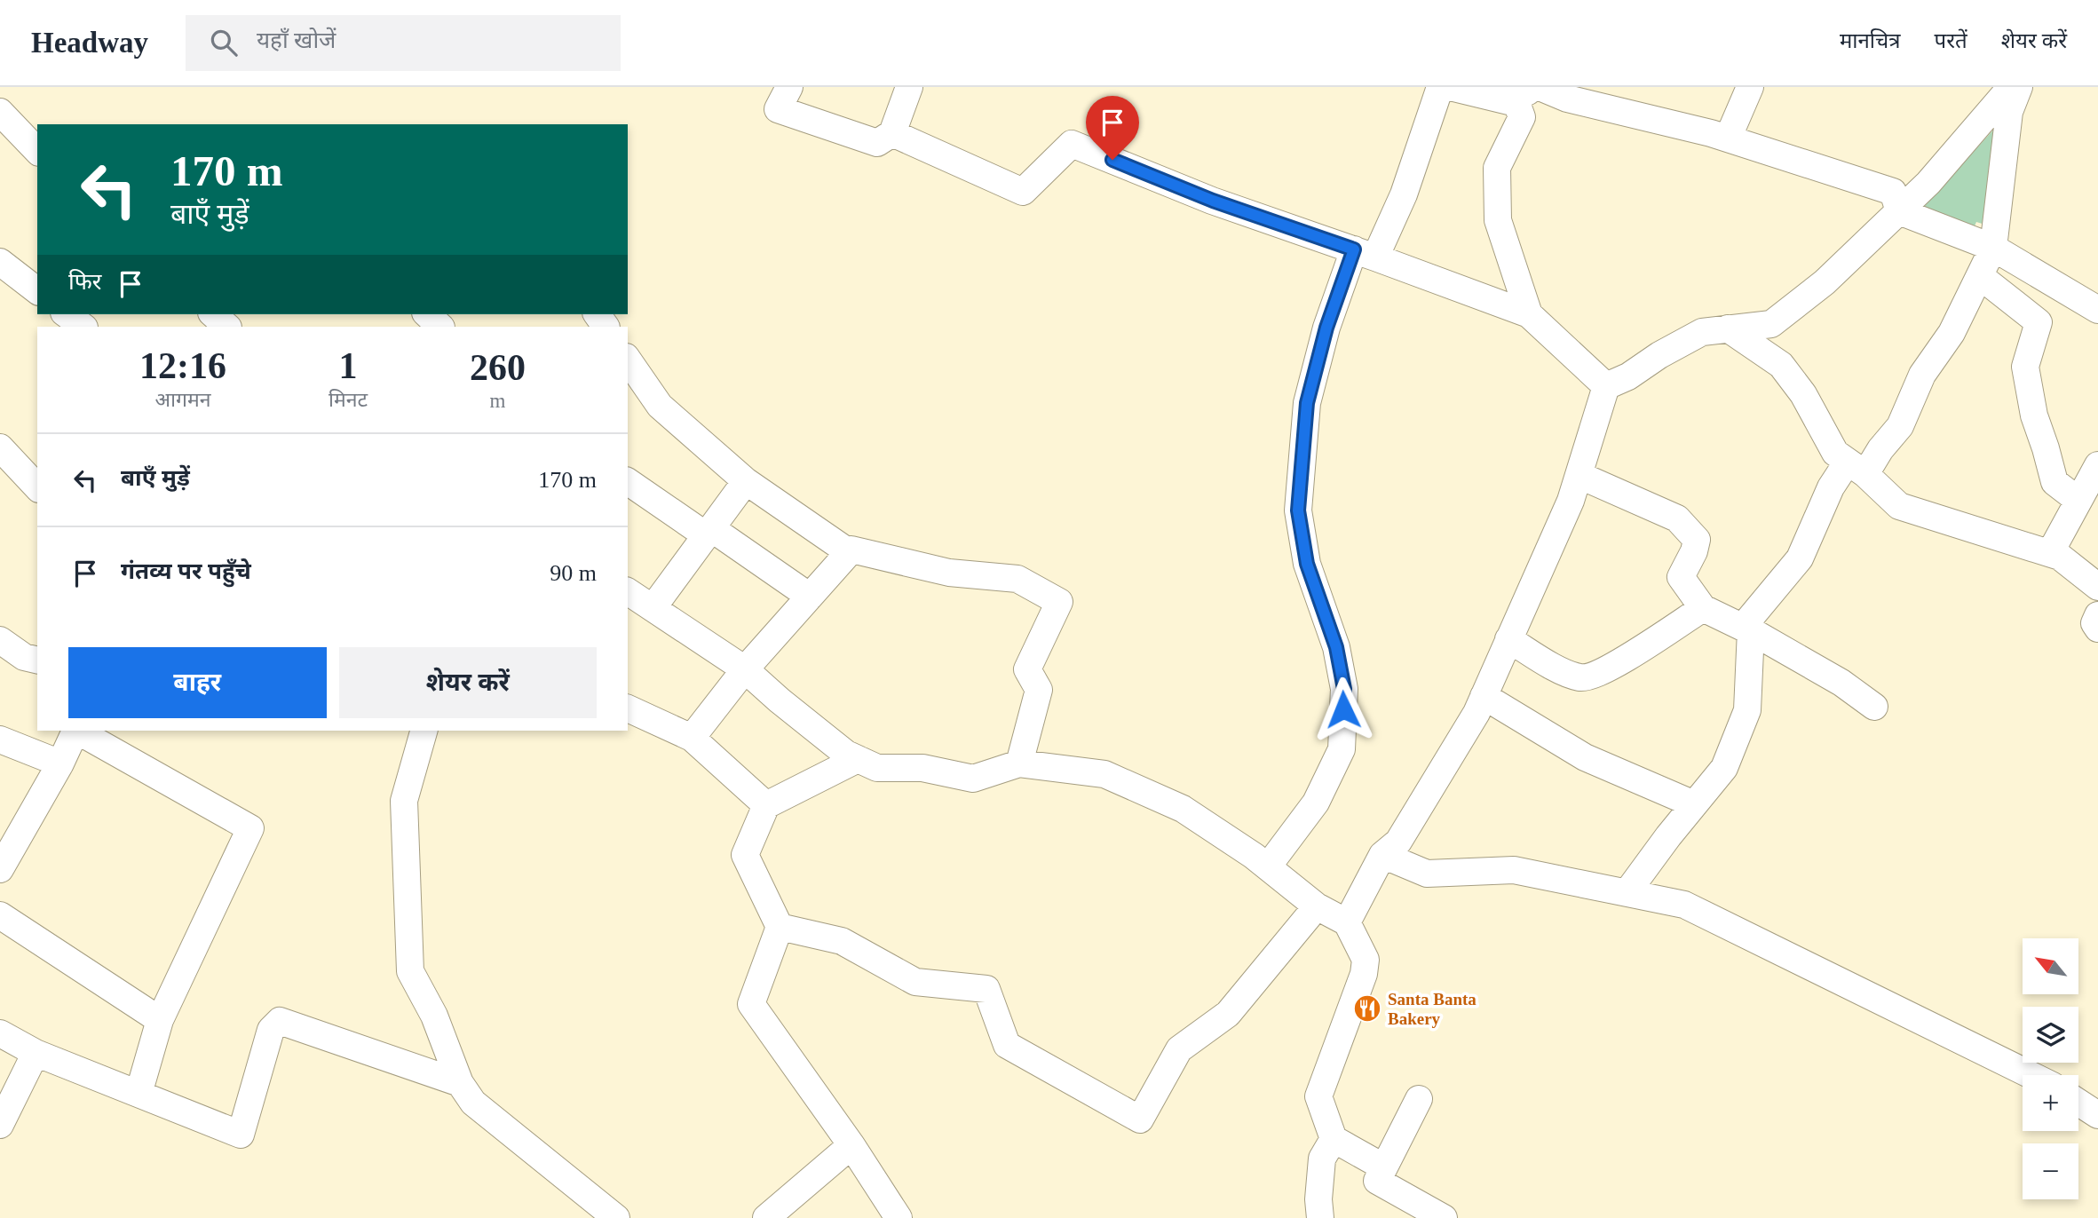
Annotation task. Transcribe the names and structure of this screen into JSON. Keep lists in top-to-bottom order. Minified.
{"places":{"restaurant":["Santa Banta Bakery"]},"north":"top left","page":{"header":"Headway","search":"यहाँ खोजें","nav":["मानचित्र","परतें","शेयर करें"],"turn":["170 m","बाएँ मुड़ें"],"then":"फिर","eta":["12:16","आगमन","1","मिनट","260","m"],"list":[{"name":"बाएँ मुड़ें","value":"170 m"},{"name":"गंतव्य पर पहुँचे","value":"90 m"}],"buttons":["बाहर","शेयर करें"],"map_buttons":["+","−"]}}
